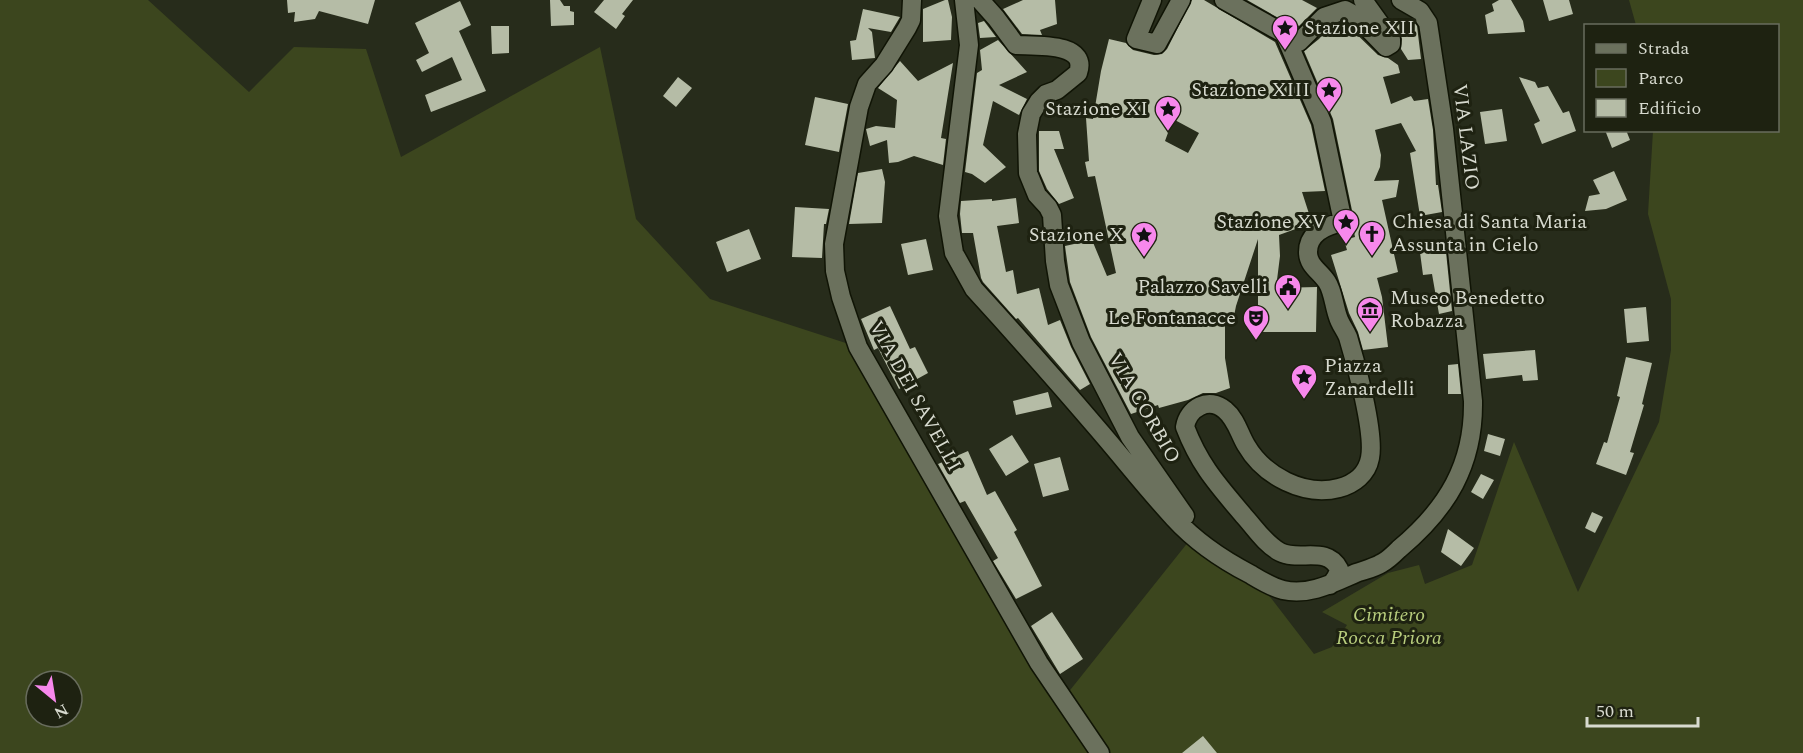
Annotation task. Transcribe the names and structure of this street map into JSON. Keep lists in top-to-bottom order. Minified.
{"streets":{"street":["VIA LAZIO","VIA DEI SAVELLI","VIA CORBIO"]},"parks":["Cimitero Rocca Priora"],"places":{"place":["Stazione XII","Stazione XIII","Stazione XI","Stazione XV","Stazione X","Piazza Zanardelli"],"church":["Chiesa di Santa Maria Assunta in Cielo"],"public building":["Palazzo Savelli"],"museum":["Museo Benedetto Robazza"],"theatre":["Le Fontanacce"]},"legend":["Strada","Parco","Edificio"],"scale_bar":"50 m","north":"bottom right"}
